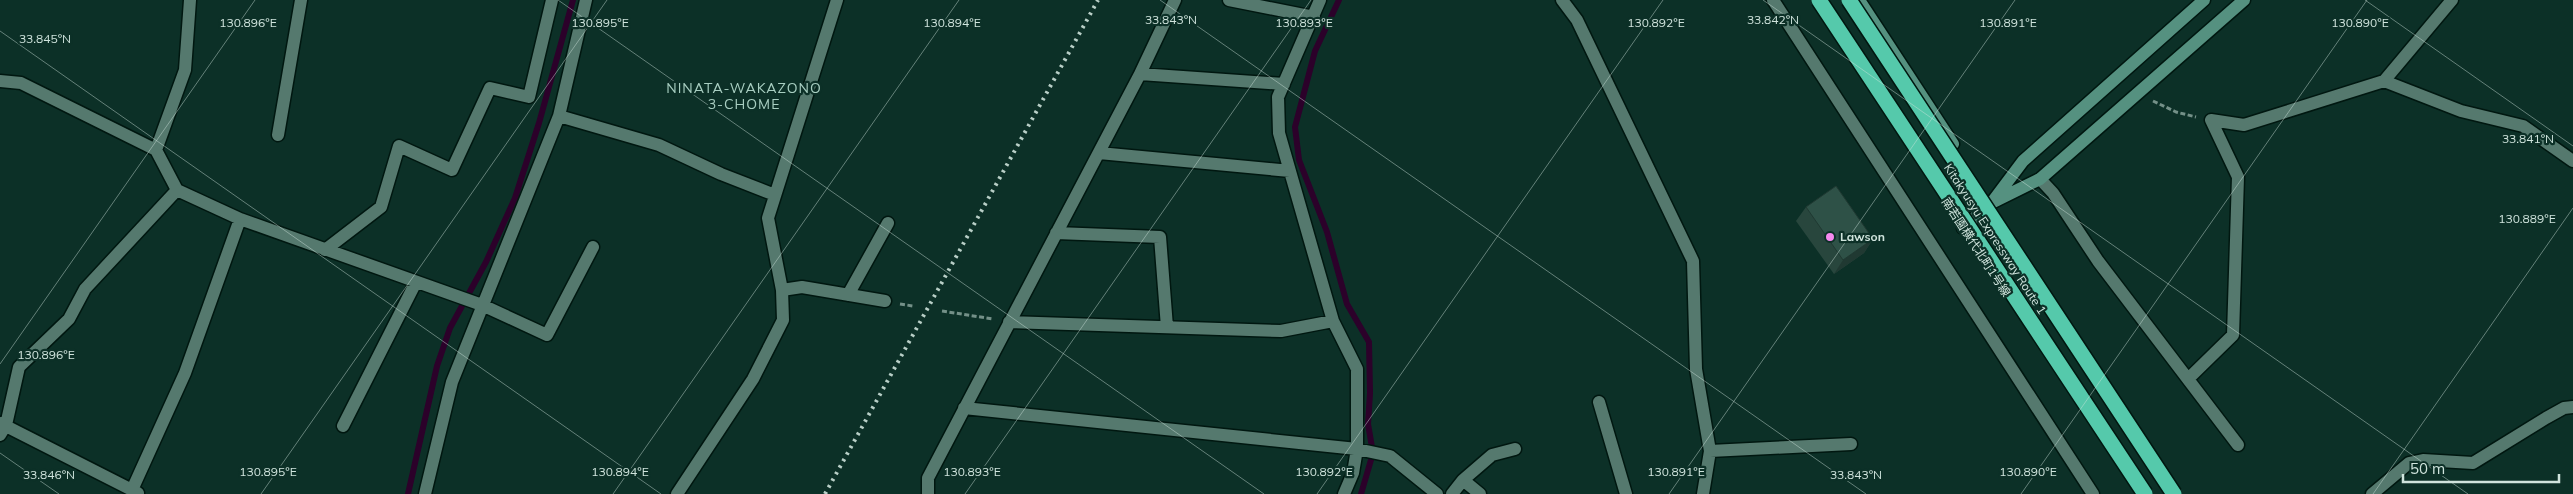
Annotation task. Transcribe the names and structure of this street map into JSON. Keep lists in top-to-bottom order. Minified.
{"streets":{"highway":["Kitakyusyu Expressway Route 1"],"street":["南若園横代北町1号線"]},"districts":["NINATA-WAKAZONO 3-CHOME"],"places":["Lawson"],"scale_bar":"50 m","coordinates":["33.843°N","33.842°N","130.896°E","130.895°E","130.894°E","130.893°E","130.892°E","130.891°E","130.890°E","33.845°N","33.841°N","130.889°E","33.846°N"]}
